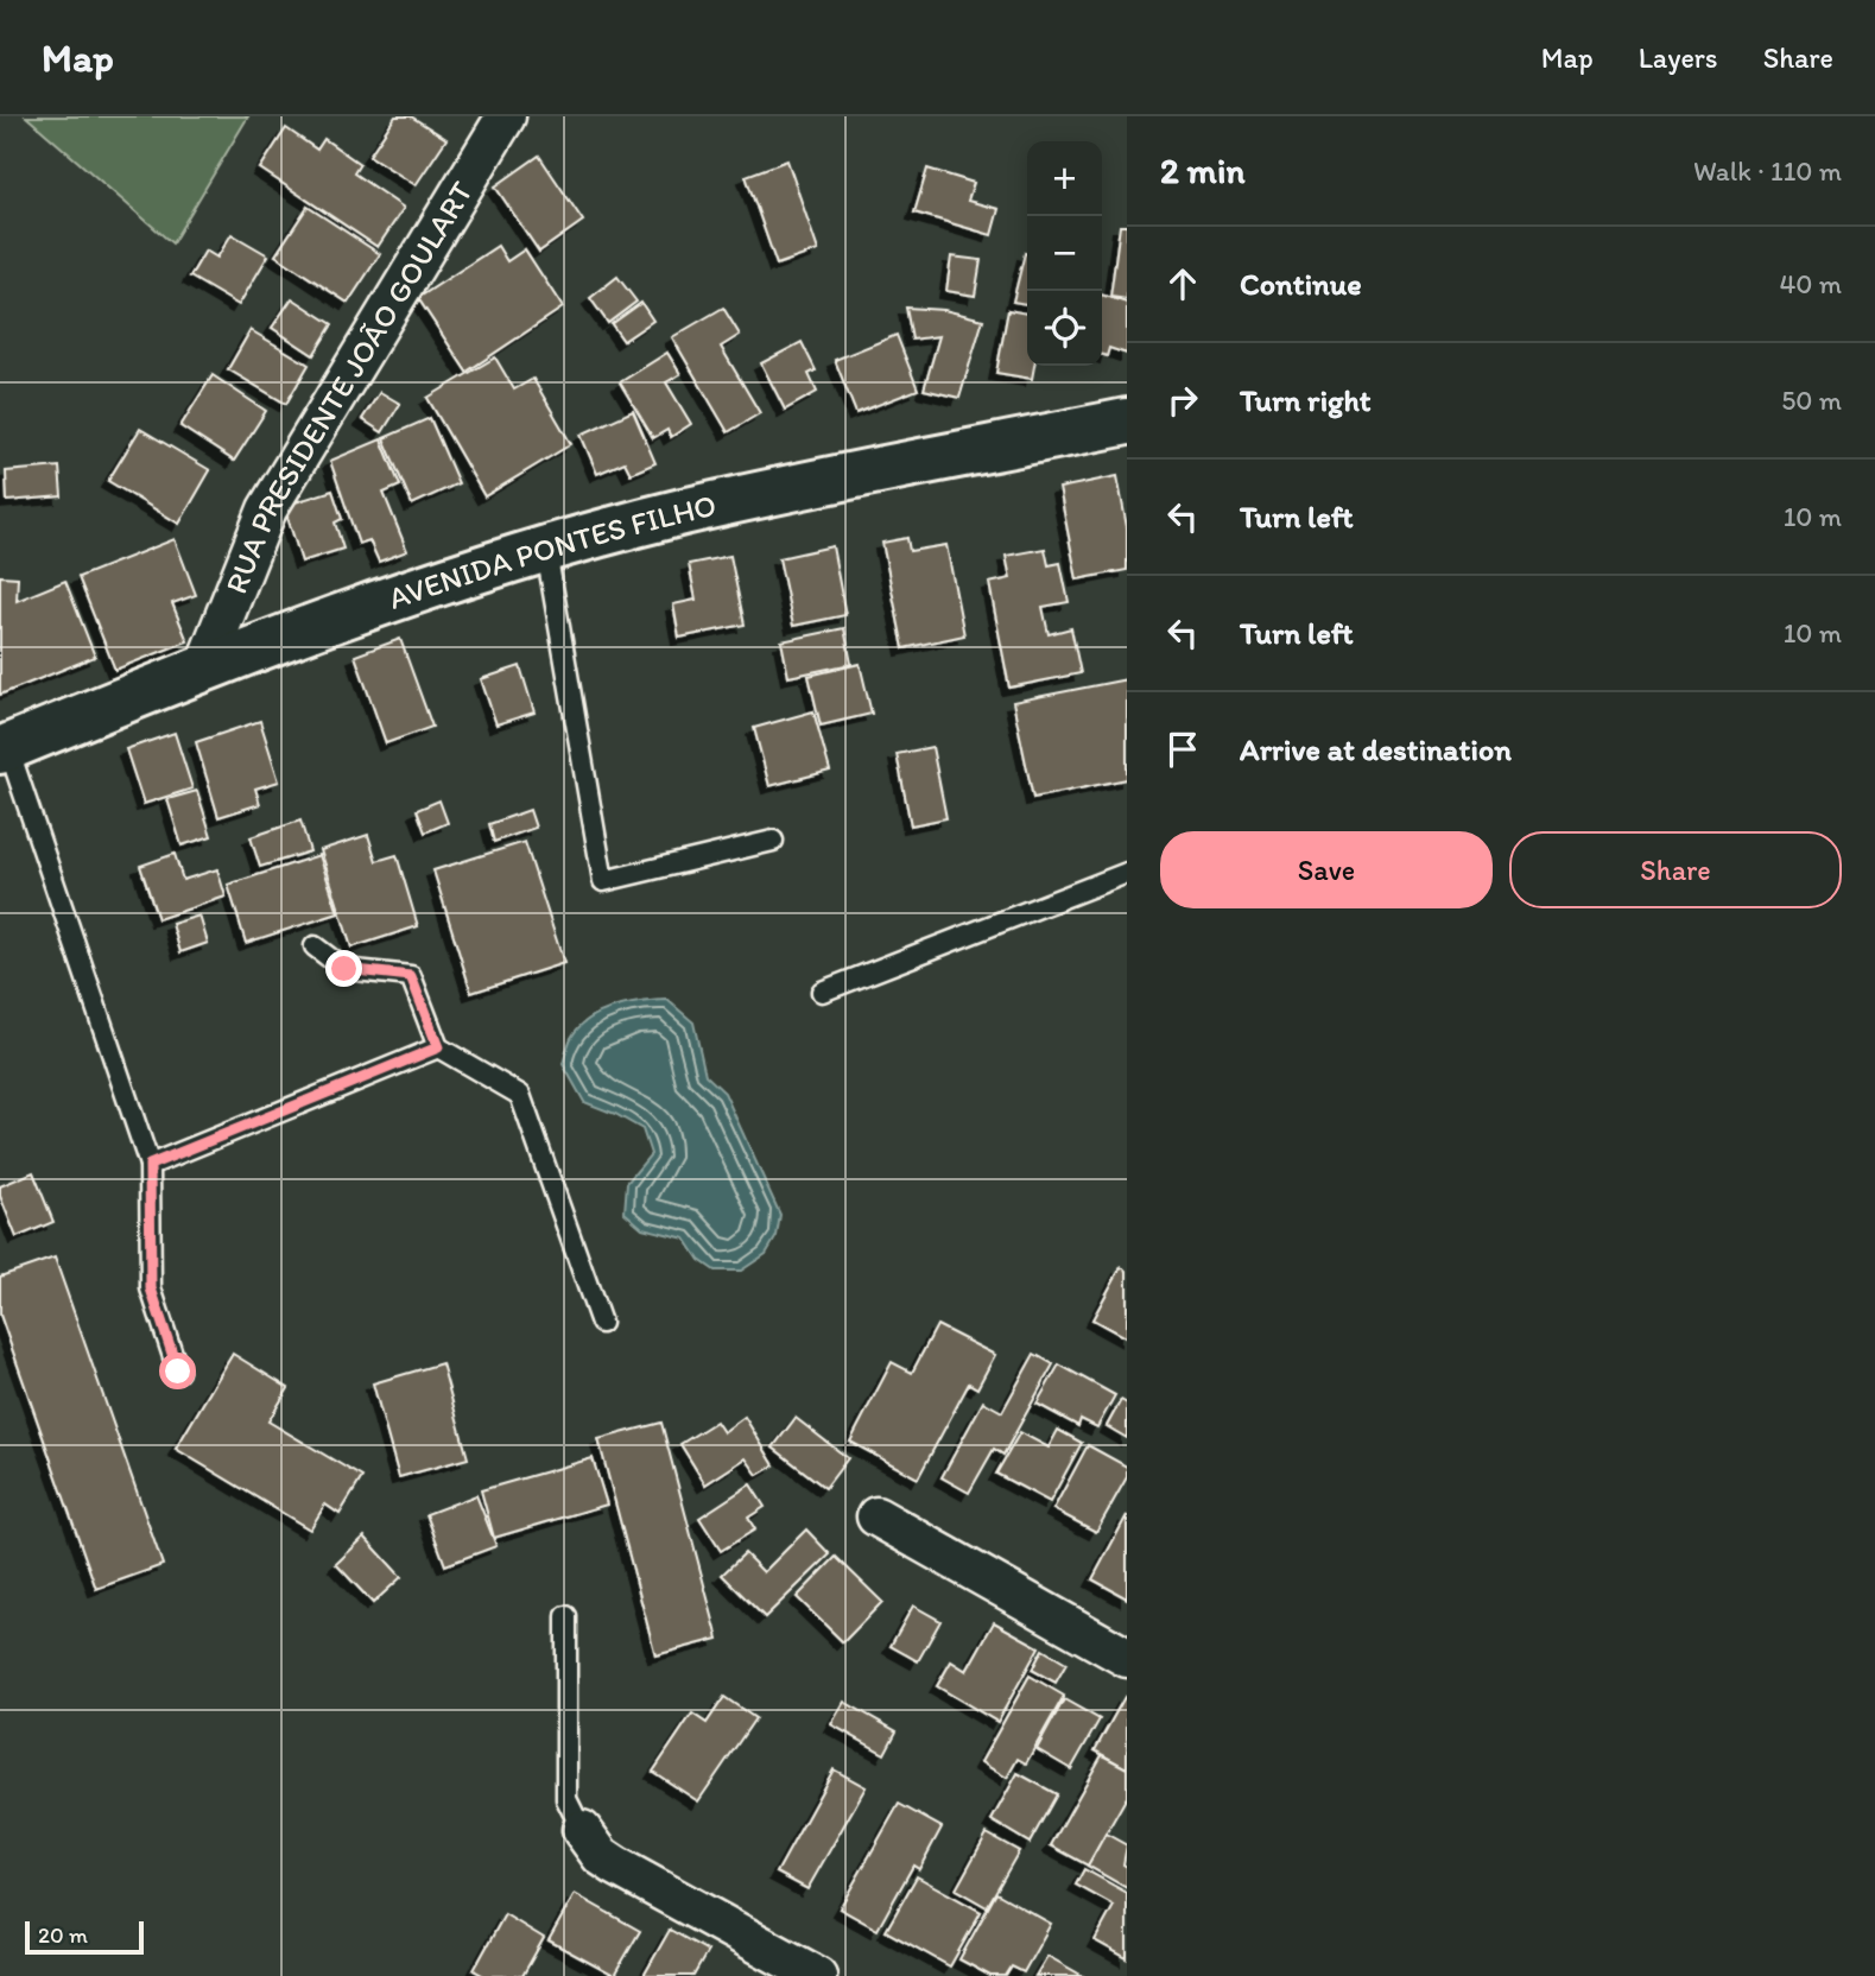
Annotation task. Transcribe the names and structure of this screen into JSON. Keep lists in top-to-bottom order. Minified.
{"streets":{"street":["RUA PRESIDENTE JOÃO GOULART","AVENIDA PONTES FILHO"]},"crossings":[["RUA PRESIDENTE JOÃO GOULART","AVENIDA PONTES FILHO"]],"scale_bar":"20 m","page":{"header":"Map","nav":["Map","Layers","Share"],"heading":["2 min","Walk · 110 m"],"map_buttons":["+","−"],"list":[["Continue","40 m"],["Turn right","50 m"],["Turn left","10 m"],["Turn left","10 m"],"Arrive at destination"],"buttons":["Save","Share"],"scale":"20 m"}}
